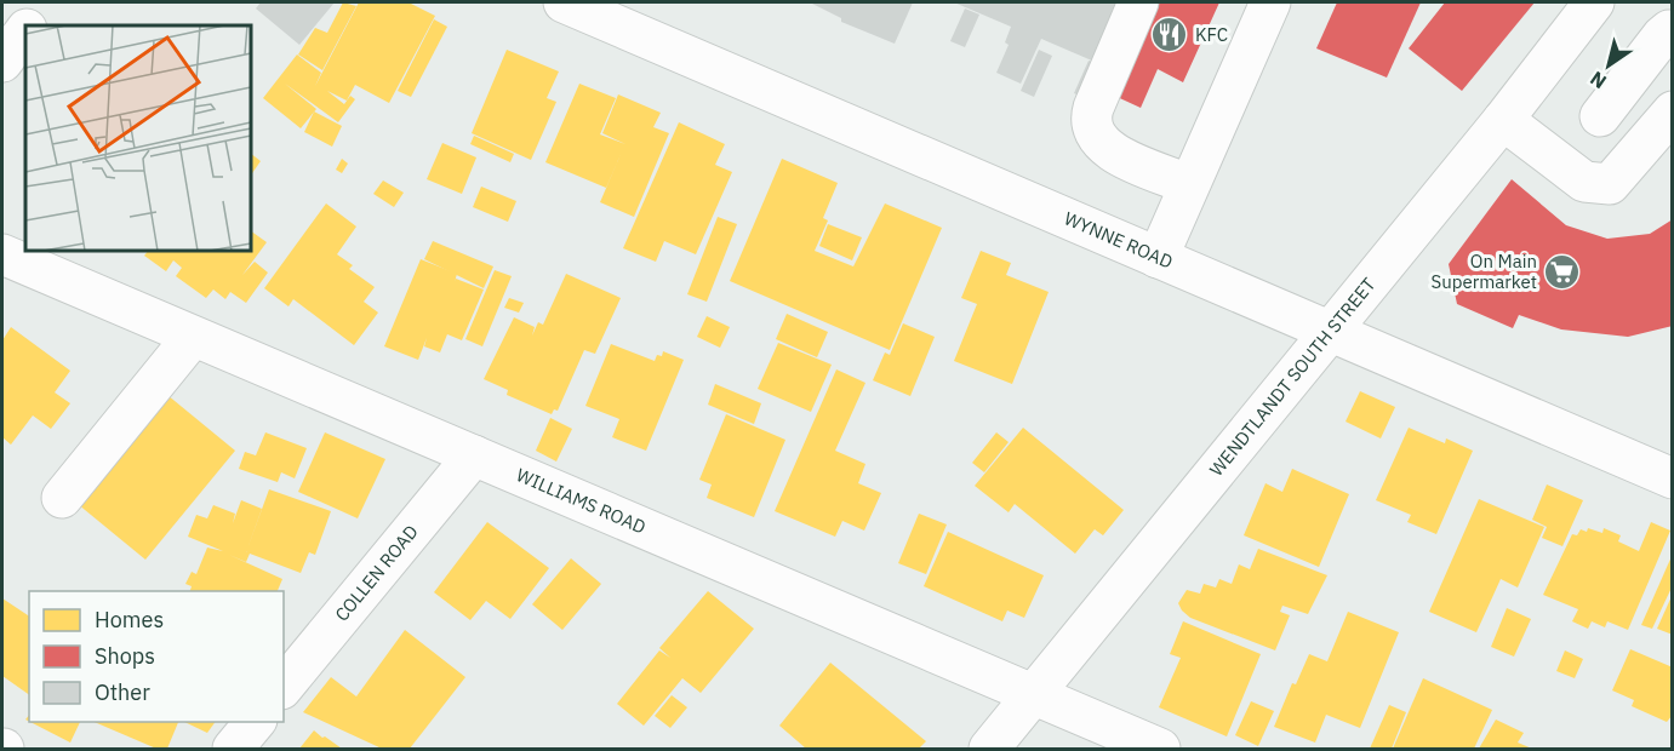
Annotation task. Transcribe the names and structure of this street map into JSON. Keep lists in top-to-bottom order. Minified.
{"streets":{"street":["WYNNE ROAD","WENDTLANDT SOUTH STREET","WILLIAMS ROAD","COLLEN ROAD"]},"crossings":[["WYNNE ROAD","WENDTLANDT SOUTH STREET"],["WENDTLANDT SOUTH STREET","WILLIAMS ROAD"],["WILLIAMS ROAD","COLLEN ROAD"]],"places":{"restaurant":["KFC"],"supermarket":["On Main Supermarket"]},"legend":["Homes","Shops","Other"],"north":"bottom left"}
